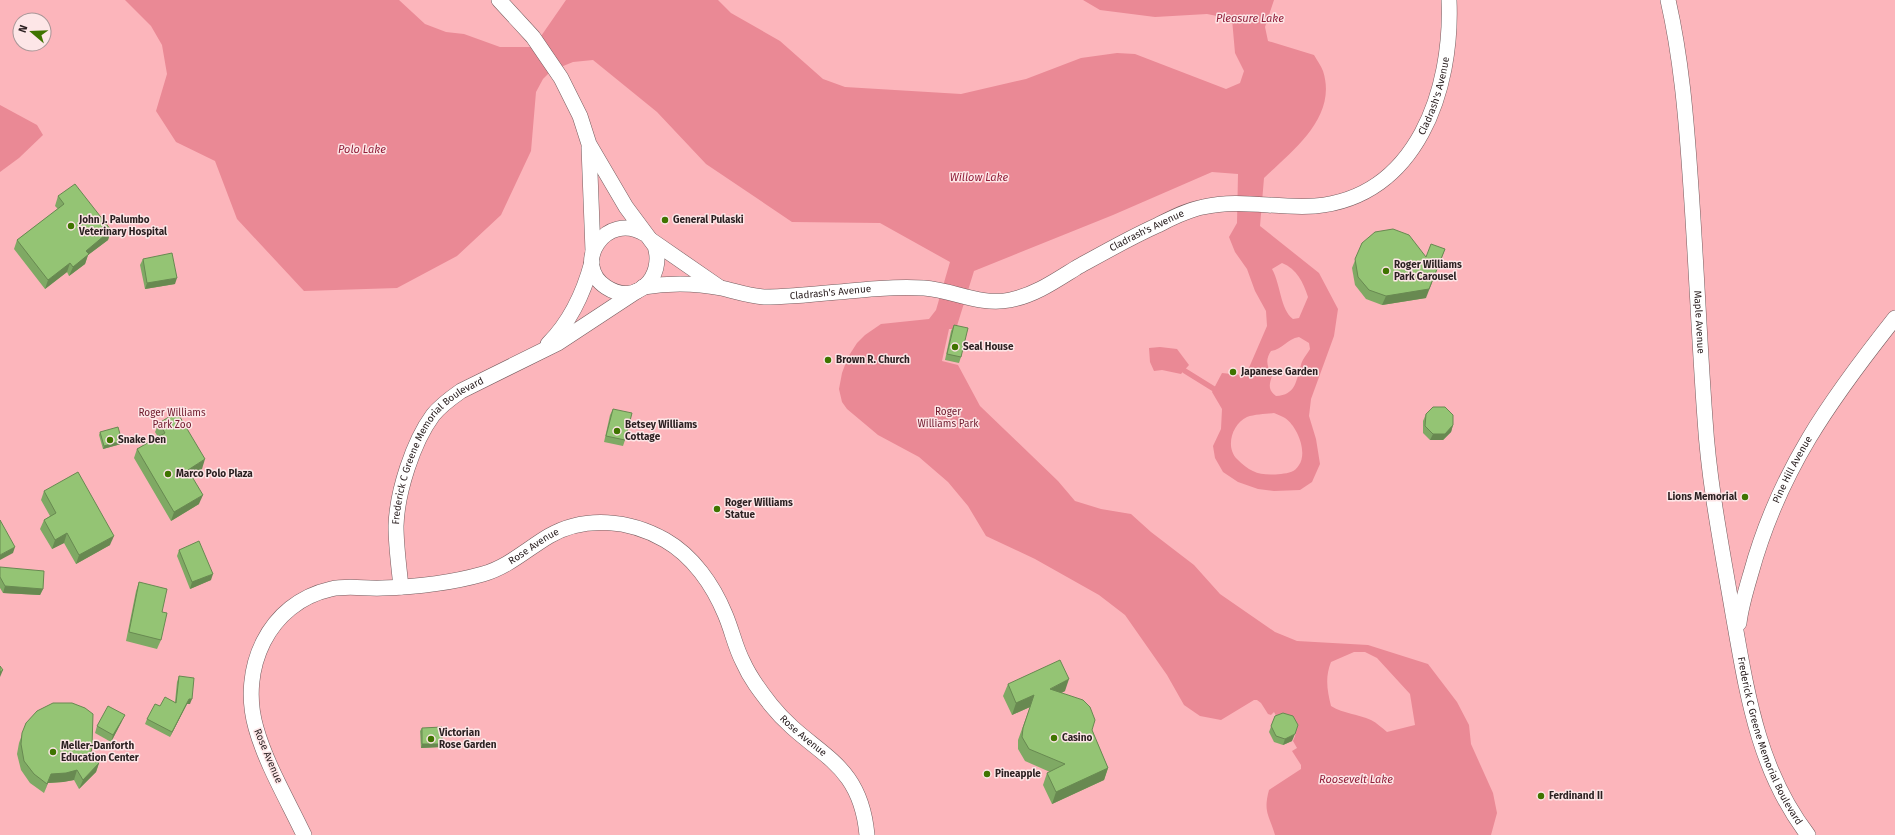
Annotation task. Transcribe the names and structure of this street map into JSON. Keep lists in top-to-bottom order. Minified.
{"streets":{"street":["Cladrash's Avenue","Maple Avenue","Frederick C Greene Memorial Boulevard","Pine Hill Avenue","Rose Avenue"]},"crossings":[["Cladrash's Avenue","Frederick C Greene Memorial Boulevard"],["Maple Avenue","Frederick C Greene Memorial Boulevard"],["Maple Avenue","Pine Hill Avenue"],["Frederick C Greene Memorial Boulevard","Pine Hill Avenue"],["Frederick C Greene Memorial Boulevard","Rose Avenue"]],"water":["Pleasure Lake","Polo Lake","Willow Lake","Roosevelt Lake"],"parks":["Roger Williams Park","Roger Williams Park Zoo"],"places":["General Pulaski","John J. Palumbo Veterinary Hospital","Roger Williams Park Carousel","Seal House","Brown R. Church","Japanese Garden","Betsey Williams Cottage","Snake Den","Marco Polo Plaza","Lions Memorial","Roger Williams Statue","Casino","Victorian Rose Garden","Meller-Danforth Education Center","Pineapple","Ferdinand II"],"north":"left"}
